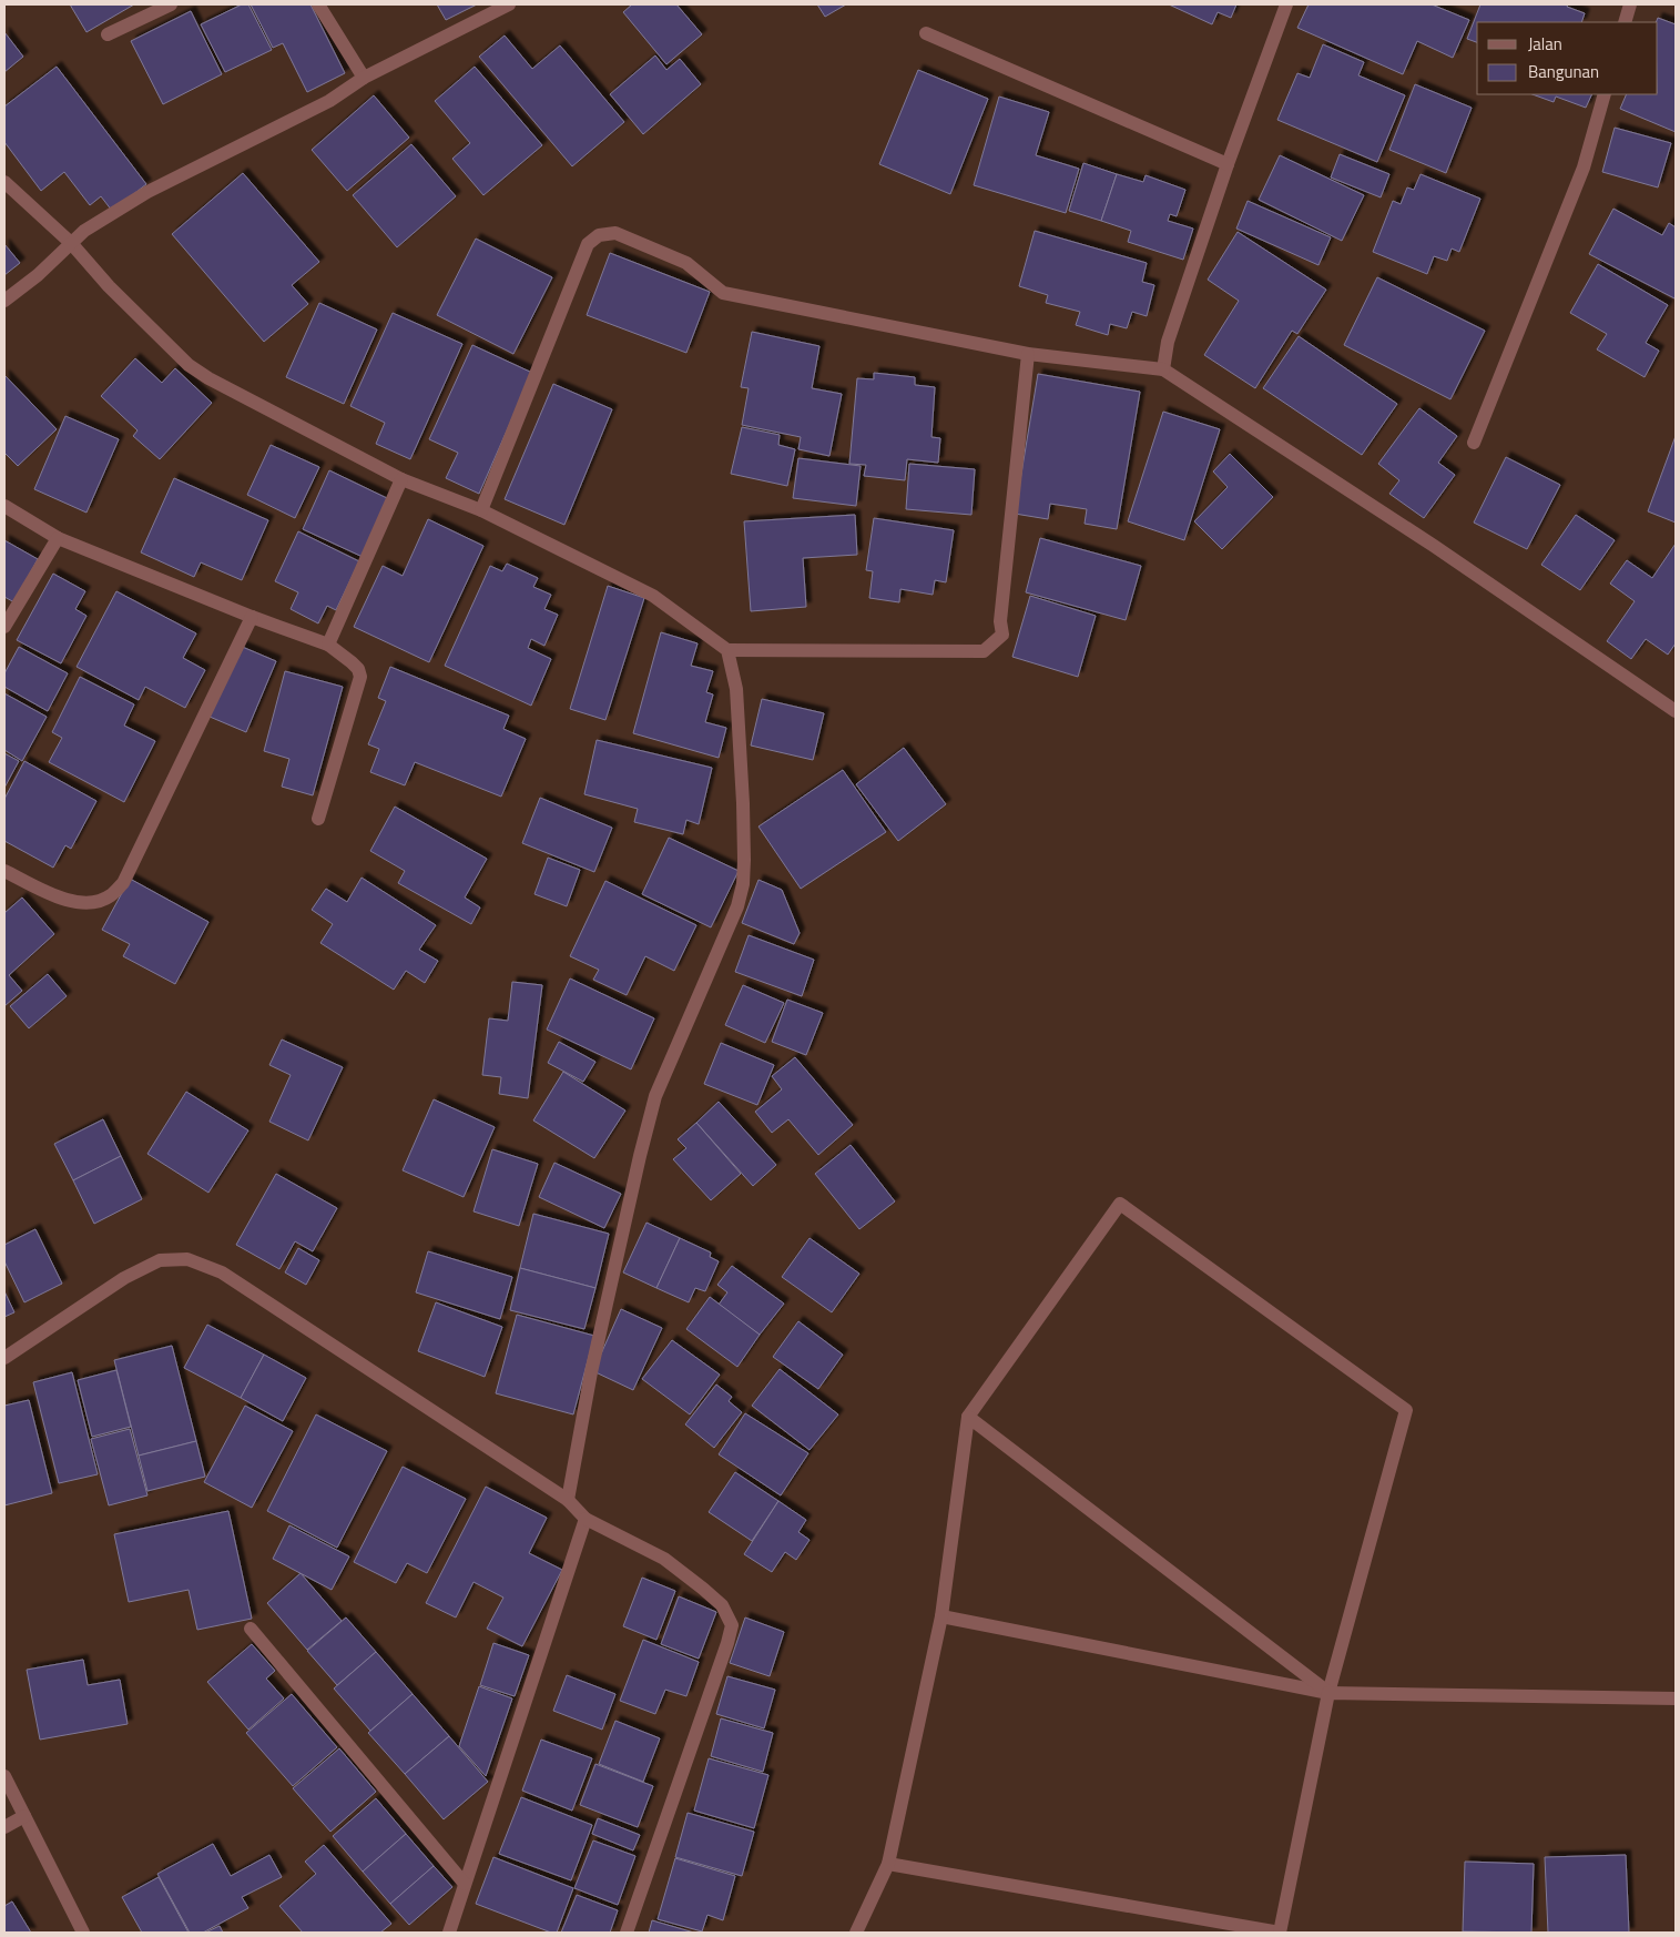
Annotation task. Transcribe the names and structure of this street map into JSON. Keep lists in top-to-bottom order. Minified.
{"legend":["Jalan","Bangunan"]}
